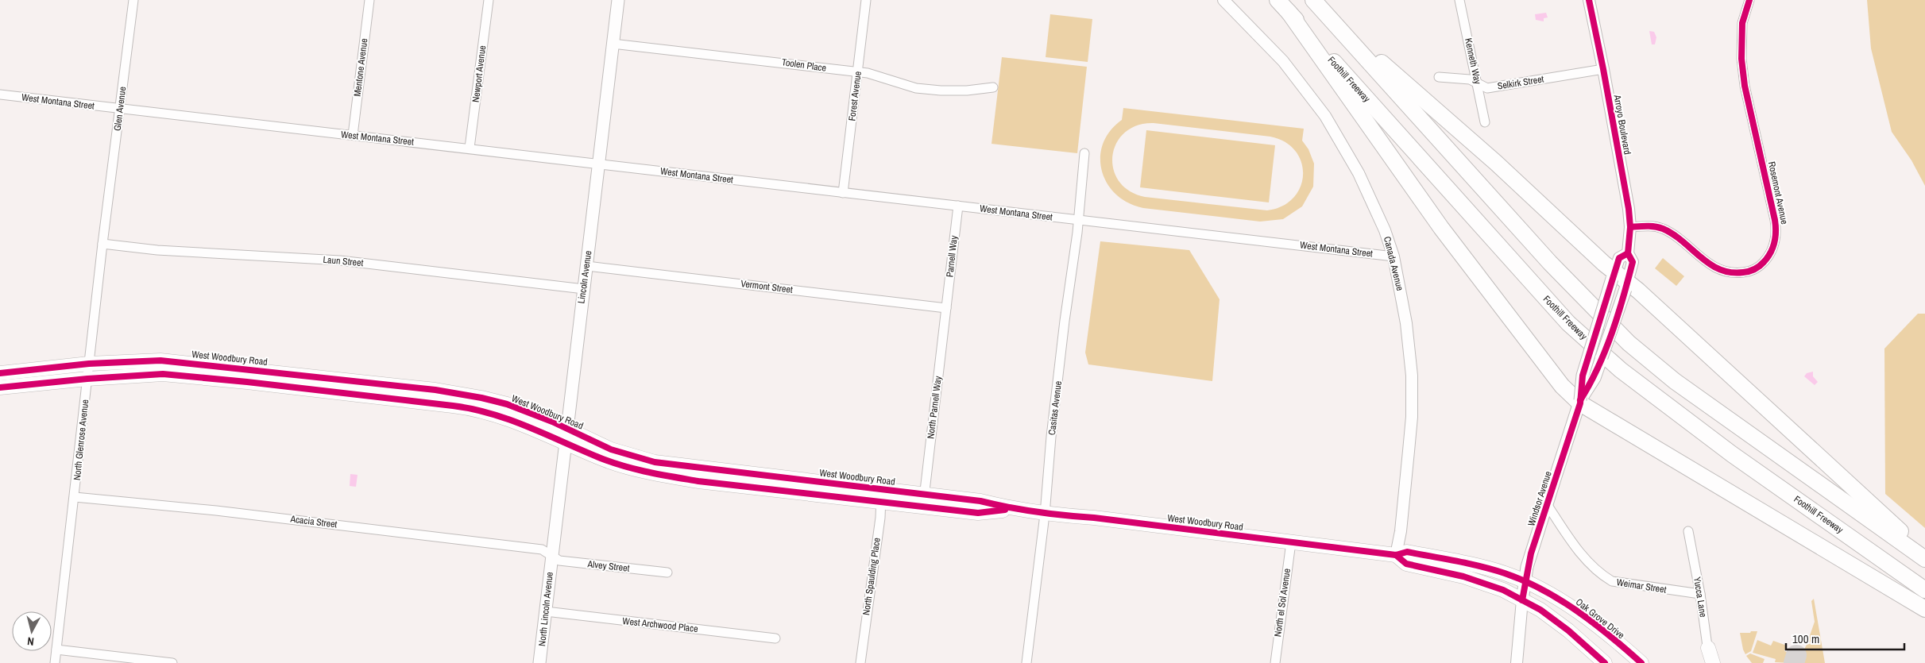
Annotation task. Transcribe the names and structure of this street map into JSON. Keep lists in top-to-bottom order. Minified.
{"streets":{"highway":["Foothill Freeway"],"main road":["Arroyo Boulevard","Lincoln Avenue","West Woodbury Road","Windsor Avenue","North Lincoln Avenue","Oak Grove Drive"],"street":["Kenneth Way","Toolen Place","Mentone Avenue","Newport Avenue","Selkirk Street","Forest Avenue","West Montana Street","Glen Avenue","Rosemont Avenue","Parnell Way","Laun Street","Canada Avenue","Vermont Street","North Parnell Way","Casitas Avenue","North Glenrose Avenue","Acacia Street","Alvey Street","North Spaulding Place","Weimar Street","Yucca Lane","North el Sol Avenue","West Archwood Place"]},"crossings":[["Kenneth Way","Selkirk Street"],["Toolen Place","Forest Avenue"],["Toolen Place","Lincoln Avenue"],["Mentone Avenue","West Montana Street"],["Newport Avenue","West Montana Street"],["Selkirk Street","Arroyo Boulevard"],["Forest Avenue","West Montana Street"],["West Montana Street","Glen Avenue"],["West Montana Street","Parnell Way"],["West Montana Street","Canada Avenue"],["West Montana Street","Lincoln Avenue"],["West Montana Street","Casitas Avenue"],["Glen Avenue","North Glenrose Avenue"],["Arroyo Boulevard","Rosemont Avenue"],["Arroyo Boulevard","Windsor Avenue"],["Parnell Way","Vermont Street"],["Parnell Way","North Parnell Way"],["Laun Street","Lincoln Avenue"],["Laun Street","North Glenrose Avenue"],["Canada Avenue","West Woodbury Road"],["Lincoln Avenue","Vermont Street"],["Lincoln Avenue","West Woodbury Road"],["Lincoln Avenue","Acacia Street"],["Lincoln Avenue","Alvey Street"],["Lincoln Avenue","North Lincoln Avenue"],["Vermont Street","North Parnell Way"],["West Woodbury Road","North Parnell Way"],["West Woodbury Road","Casitas Avenue"],["West Woodbury Road","North Glenrose Avenue"],["West Woodbury Road","Windsor Avenue"],["West Woodbury Road","North Spaulding Place"],["West Woodbury Road","North el Sol Avenue"],["West Woodbury Road","Oak Grove Drive"],["North Glenrose Avenue","Acacia Street"],["Windsor Avenue","Weimar Street"],["Windsor Avenue","Oak Grove Drive"],["Acacia Street","Alvey Street"],["Acacia Street","North Lincoln Avenue"],["Alvey Street","North Lincoln Avenue"],["Weimar Street","Yucca Lane"],["North Lincoln Avenue","West Archwood Place"]],"scale_bar":"100 m","north":"bottom"}
